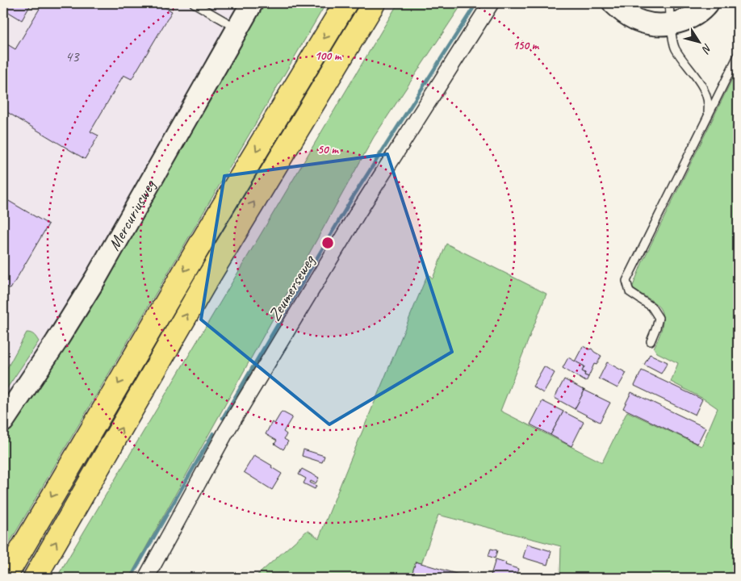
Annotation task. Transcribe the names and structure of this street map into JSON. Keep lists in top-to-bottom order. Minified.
{"streets":{"street":["Mercuriusweg","Zeumerseweg"]},"house_numbers":["43"],"north":"bottom right","rings":["150 m","100 m","50 m"]}
